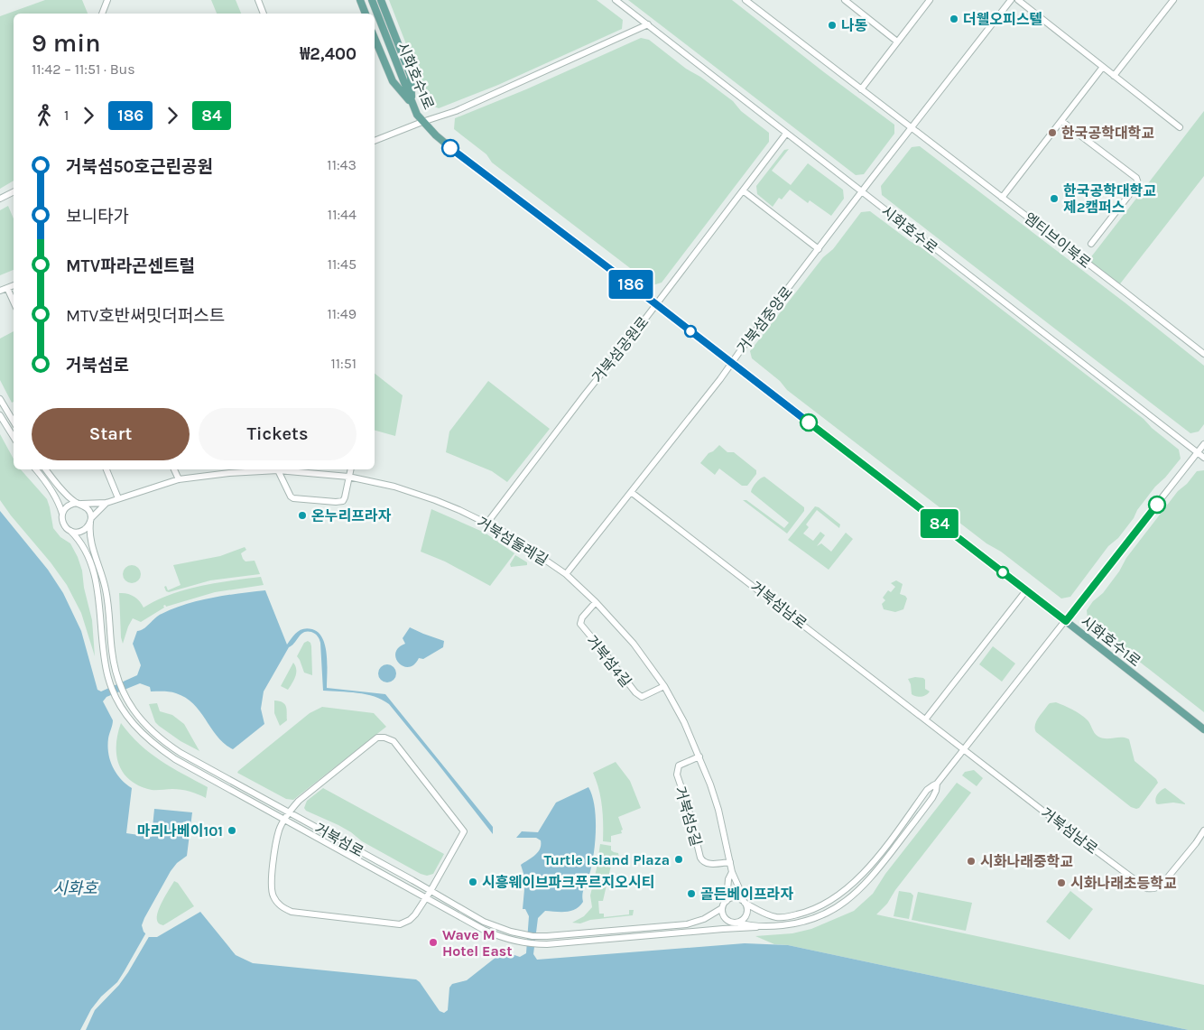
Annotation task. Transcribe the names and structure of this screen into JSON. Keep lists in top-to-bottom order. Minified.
{"streets":{"main road":["시화호수1로"],"street":["시화호수로","엠티브이북로","거북섬중앙로","거북섬공원로","거북섬둘레길","거북섬남로","거북섬4길","거북섬5길","거북섬로"]},"crossings":[["시화호수1로","거북섬중앙로"],["시화호수1로","거북섬공원로"],["시화호수로","거북섬중앙로"],["시화호수로","거북섬공원로"],["엠티브이북로","거북섬중앙로"],["거북섬중앙로","거북섬둘레길"],["거북섬중앙로","거북섬남로"],["거북섬공원로","거북섬둘레길"],["거북섬둘레길","거북섬4길"],["거북섬둘레길","거북섬5길"]],"water":["시화호"],"places":["더웰오피스텔","나동","한국공학대학교","한국공학대학교 제2캠퍼스","온누리프라자","마리나베이101","Turtle Island Plaza","시화나래중학교","시흥웨이브파크푸르지오시티","시화나래초등학교","골든베이프라자","Wave M Hotel East"],"lines":["bus line 186","bus line 84"],"page":{"on_map":["186","84"],"heading":["9 min","11:42 – 11:51 · Bus","₩2,400"],"legs":["1","186","84"],"list":[{"name":"거북섬50호근린공원","value":"11:43"},{"name":"보니타가","value":"11:44"},{"name":"MTV파라곤센트럴","value":"11:45"},{"name":"MTV호반써밋더퍼스트","value":"11:49"},{"name":"거북섬로","value":"11:51"}],"buttons":["Start","Tickets"]}}
